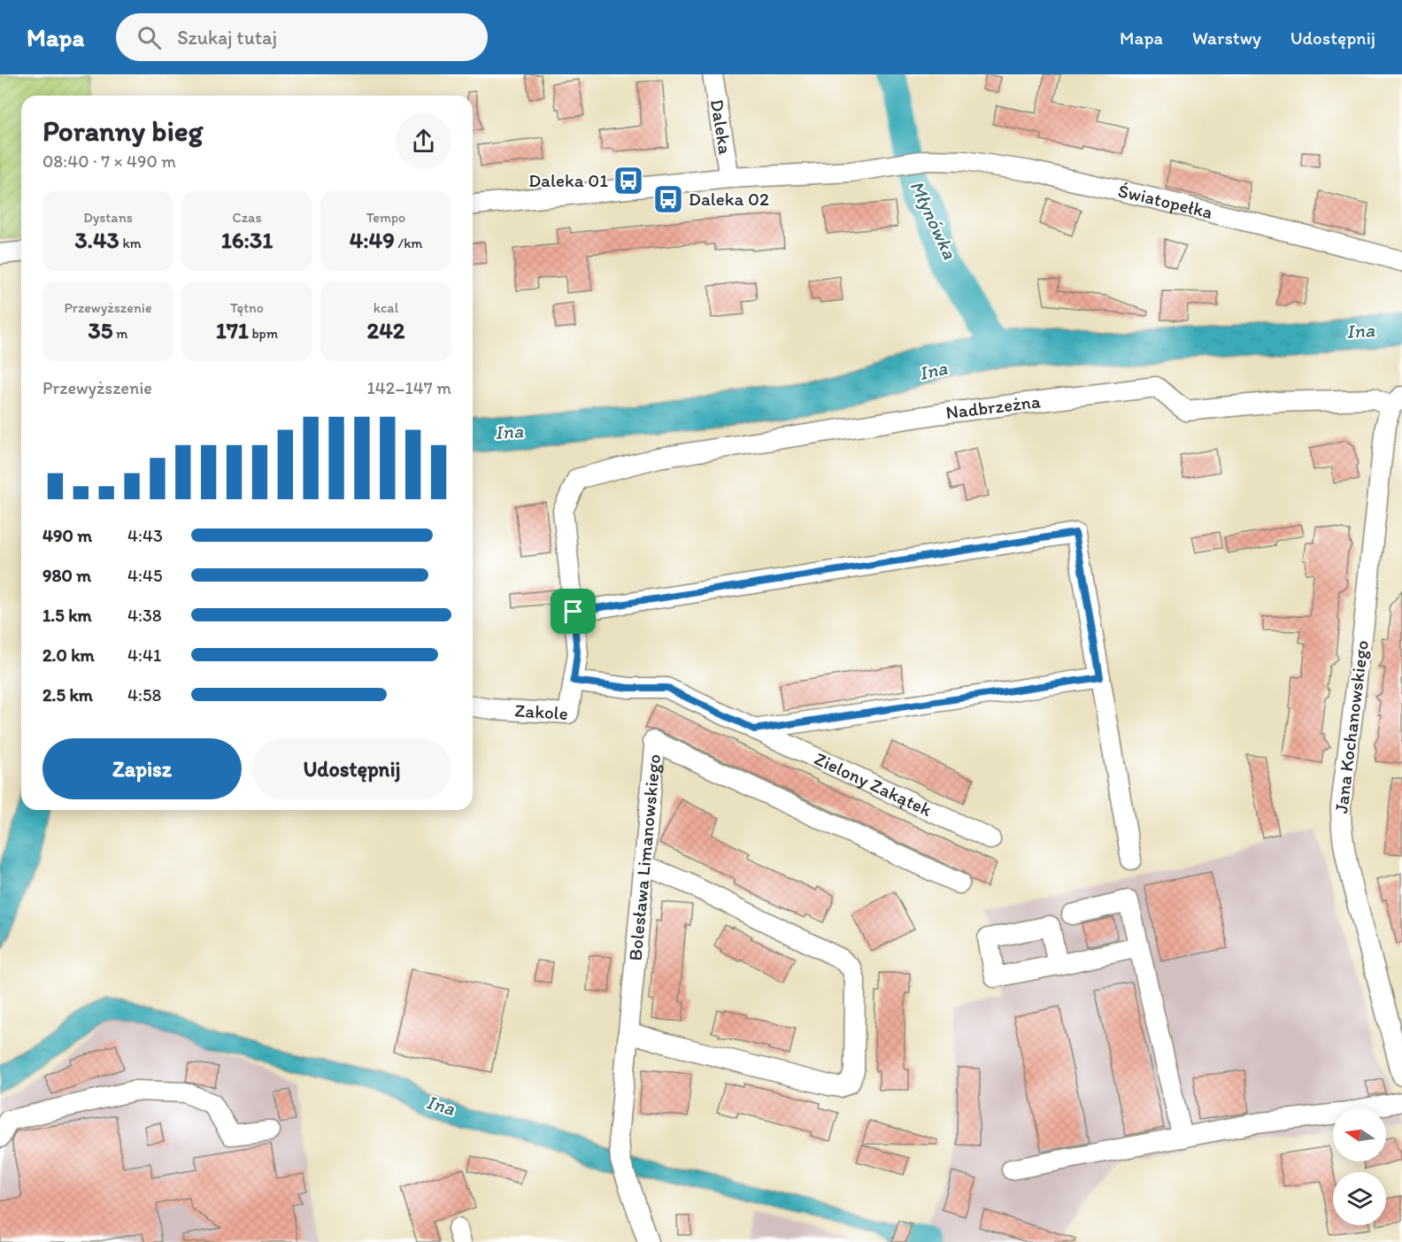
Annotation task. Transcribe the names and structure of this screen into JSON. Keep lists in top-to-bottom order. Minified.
{"streets":{"street":["Daleka","Światopełka","Nadbrzeżna","Zakole","Jana Kochanowskiego","Zielony Zakątek","Bolesława Limanowskiego"]},"crossings":[["Daleka","Światopełka"],["Nadbrzeżna","Zakole"],["Nadbrzeżna","Jana Kochanowskiego"],["Zakole","Zielony Zakątek"]],"water":["Młynówka","Ina"],"places":{"bus stop":["Daleka 01","Daleka 02"]},"north":"left","page":{"header":"Mapa","search":"Szukaj tutaj","nav":["Mapa","Warstwy","Udostępnij"],"heading":["Poranny bieg","08:40 · 7 × 490 m"],"stats":[["Dystans","3.43 km"],["Czas","16:31"],["Tempo","4:49 /km"],["Przewyższenie","35 m"],["Tętno","171 bpm"],["kcal","242"]],"chart":["Przewyższenie","142–147 m"],"list":[{"name":"490 m","note":"4:43"},{"name":"980 m","note":"4:45"},{"name":"1.5 km","note":"4:38"},{"name":"2.0 km","note":"4:41"},{"name":"2.5 km","note":"4:58"}],"buttons":["Zapisz","Udostępnij"]}}
